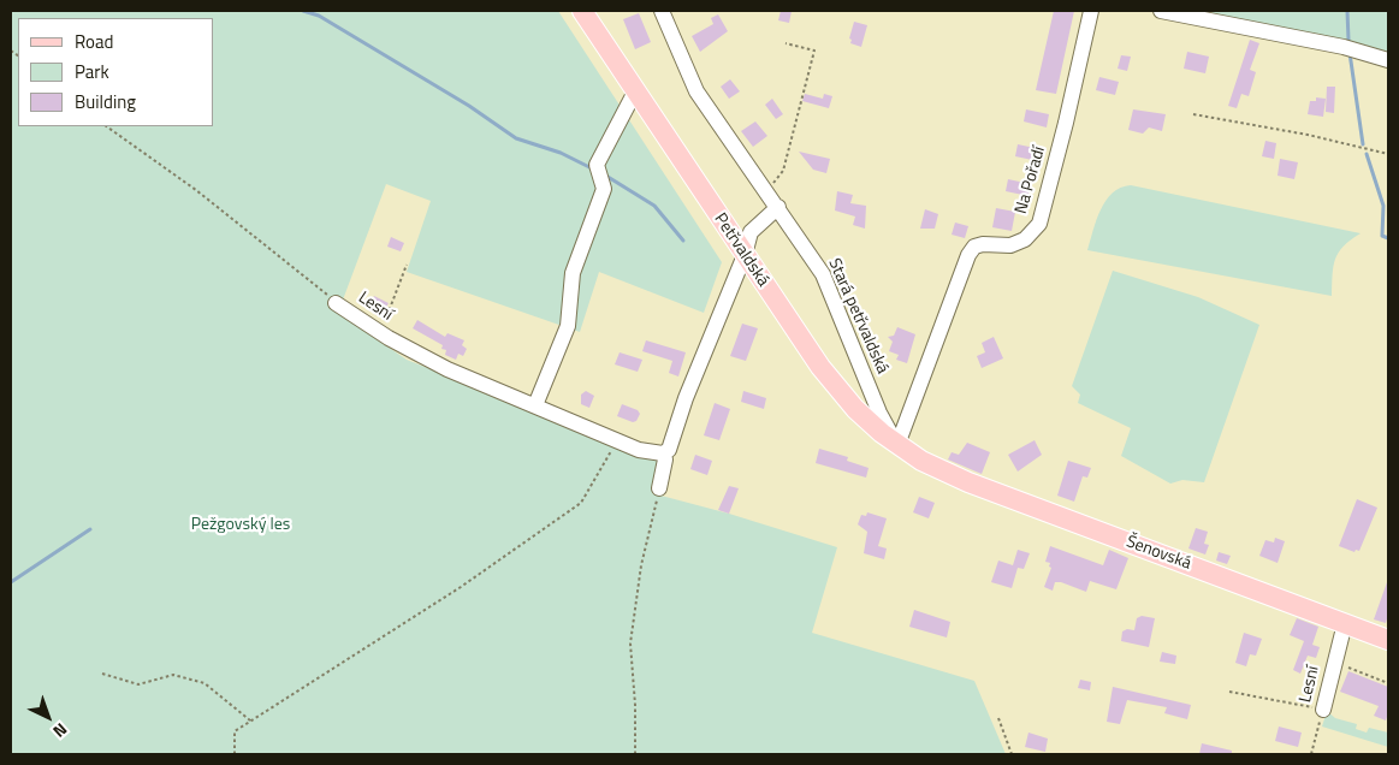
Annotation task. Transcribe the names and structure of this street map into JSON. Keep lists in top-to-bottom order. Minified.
{"streets":{"main road":["Petřvaldská","Šenovská"],"street":["Na Pořadí","Lesní","Stará petřvaldská"]},"crossings":[["Na Pořadí","Petřvaldská"],["Na Pořadí","Stará petřvaldská"],["Petřvaldská","Stará petřvaldská"],["Petřvaldská","Šenovská"],["Lesní","Šenovská"]],"parks":["Pežgovský les"],"legend":["Road","Park","Building"],"north":"bottom right"}
